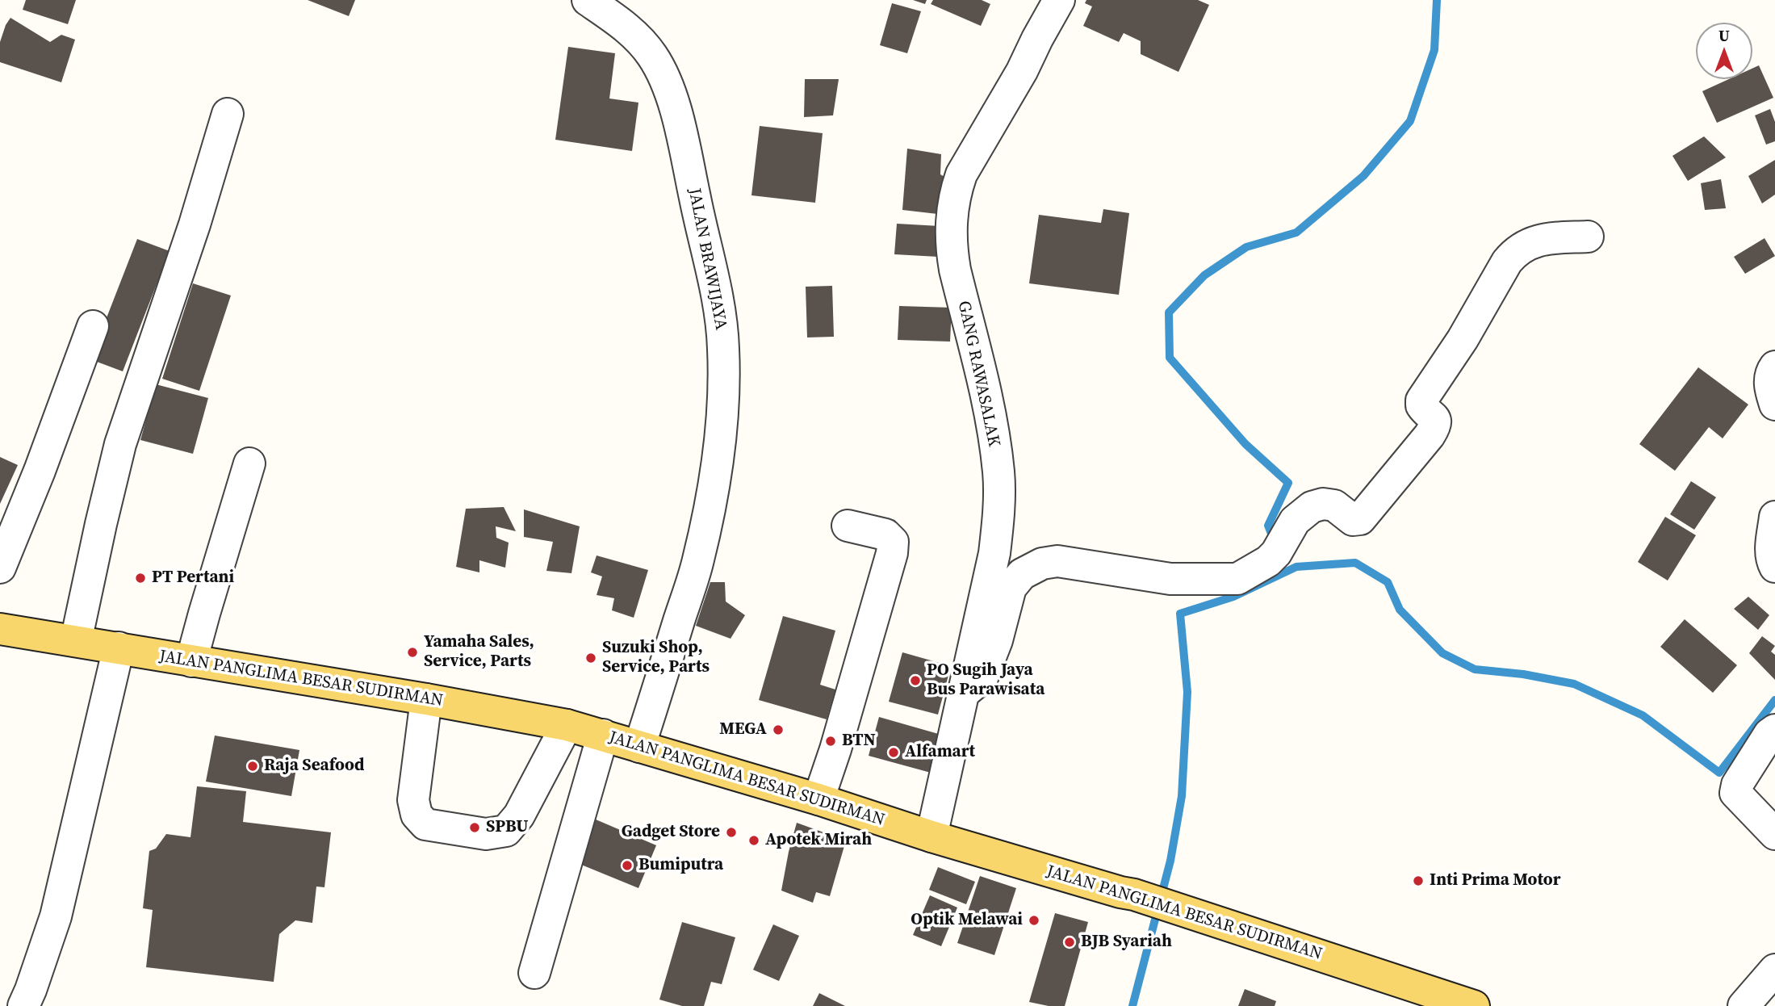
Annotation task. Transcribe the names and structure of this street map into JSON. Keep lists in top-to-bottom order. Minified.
{"streets":{"main road":["JALAN PANGLIMA BESAR SUDIRMAN"],"street":["JALAN BRAWIJAYA","GANG RAWASALAK"]},"crossings":[["JALAN BRAWIJAYA","JALAN PANGLIMA BESAR SUDIRMAN"],["GANG RAWASALAK","JALAN PANGLIMA BESAR SUDIRMAN"]],"places":["PT Pertani","Yamaha Sales, Service, Parts","Suzuki Shop, Service, Parts","PO Sugih Jaya Bus Parawisata","MEGA","BTN","Alfamart","Raja Seafood","SPBU","Gadget Store","Apotek Mirah","Bumiputra","Inti Prima Motor","Optik Melawai","BJB Syariah"],"north":"top"}
